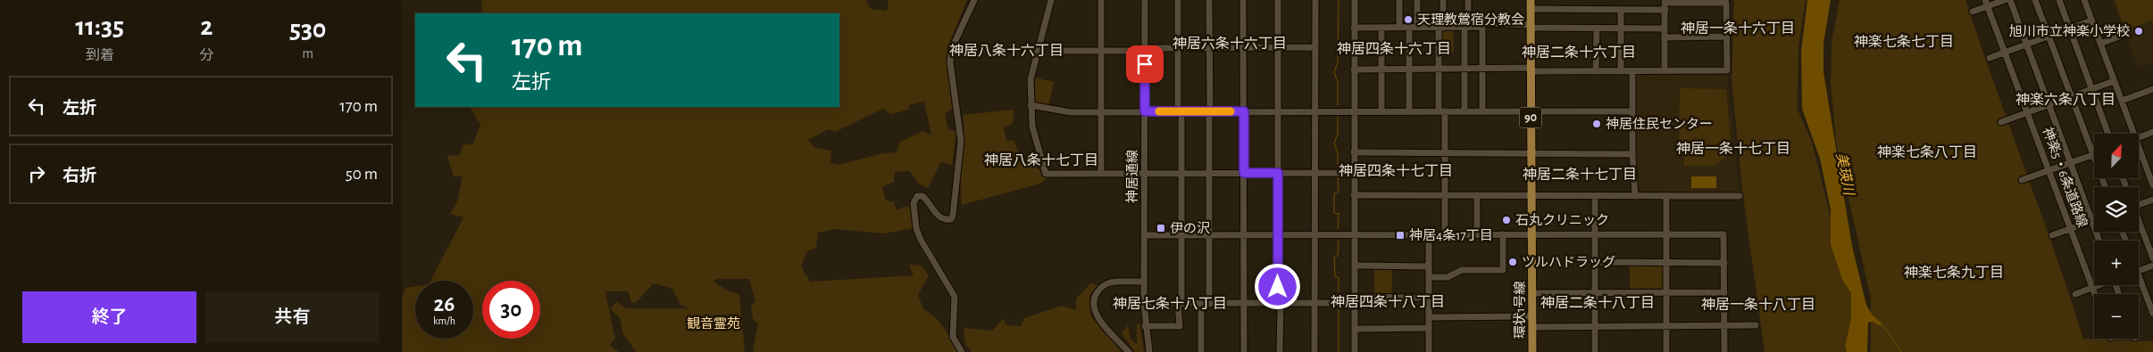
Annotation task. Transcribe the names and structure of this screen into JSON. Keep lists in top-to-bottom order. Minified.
{"streets":{"main road":["90","環状1号線"],"street":["神居通線","神楽5・6条道路線"]},"districts":["神居一条十六丁目","神楽七条七丁目","神居六条十六丁目","神居四条十六丁目","神居八条十六丁目","神居二条十六丁目","神楽六条八丁目","神居一条十七丁目","神楽七条八丁目","神居八条十七丁目","神居四条十七丁目","神居二条十七丁目","神楽七条九丁目","神居四条十八丁目","神居二条十八丁目","神居七条十八丁目","神居一条十八丁目"],"water":["美瑛川"],"parks":["観音霊苑"],"places":{"other":["天理教鶯宿分教会","旭川市立神楽小学校","神居住民センター","石丸クリニック","ツルハドラッグ"],"transit":["伊の沢","神居4条17丁目"]},"north":"top right","page":{"eta":["11:35","到着","2","分","530","m"],"turn":["170 m","左折"],"list":[{"name":"左折","value":"170 m"},{"name":"右折","value":"50 m"}],"map_buttons":["+","−"],"speed":"26 km/h","limit":"30","buttons":["終了","共有"]}}
